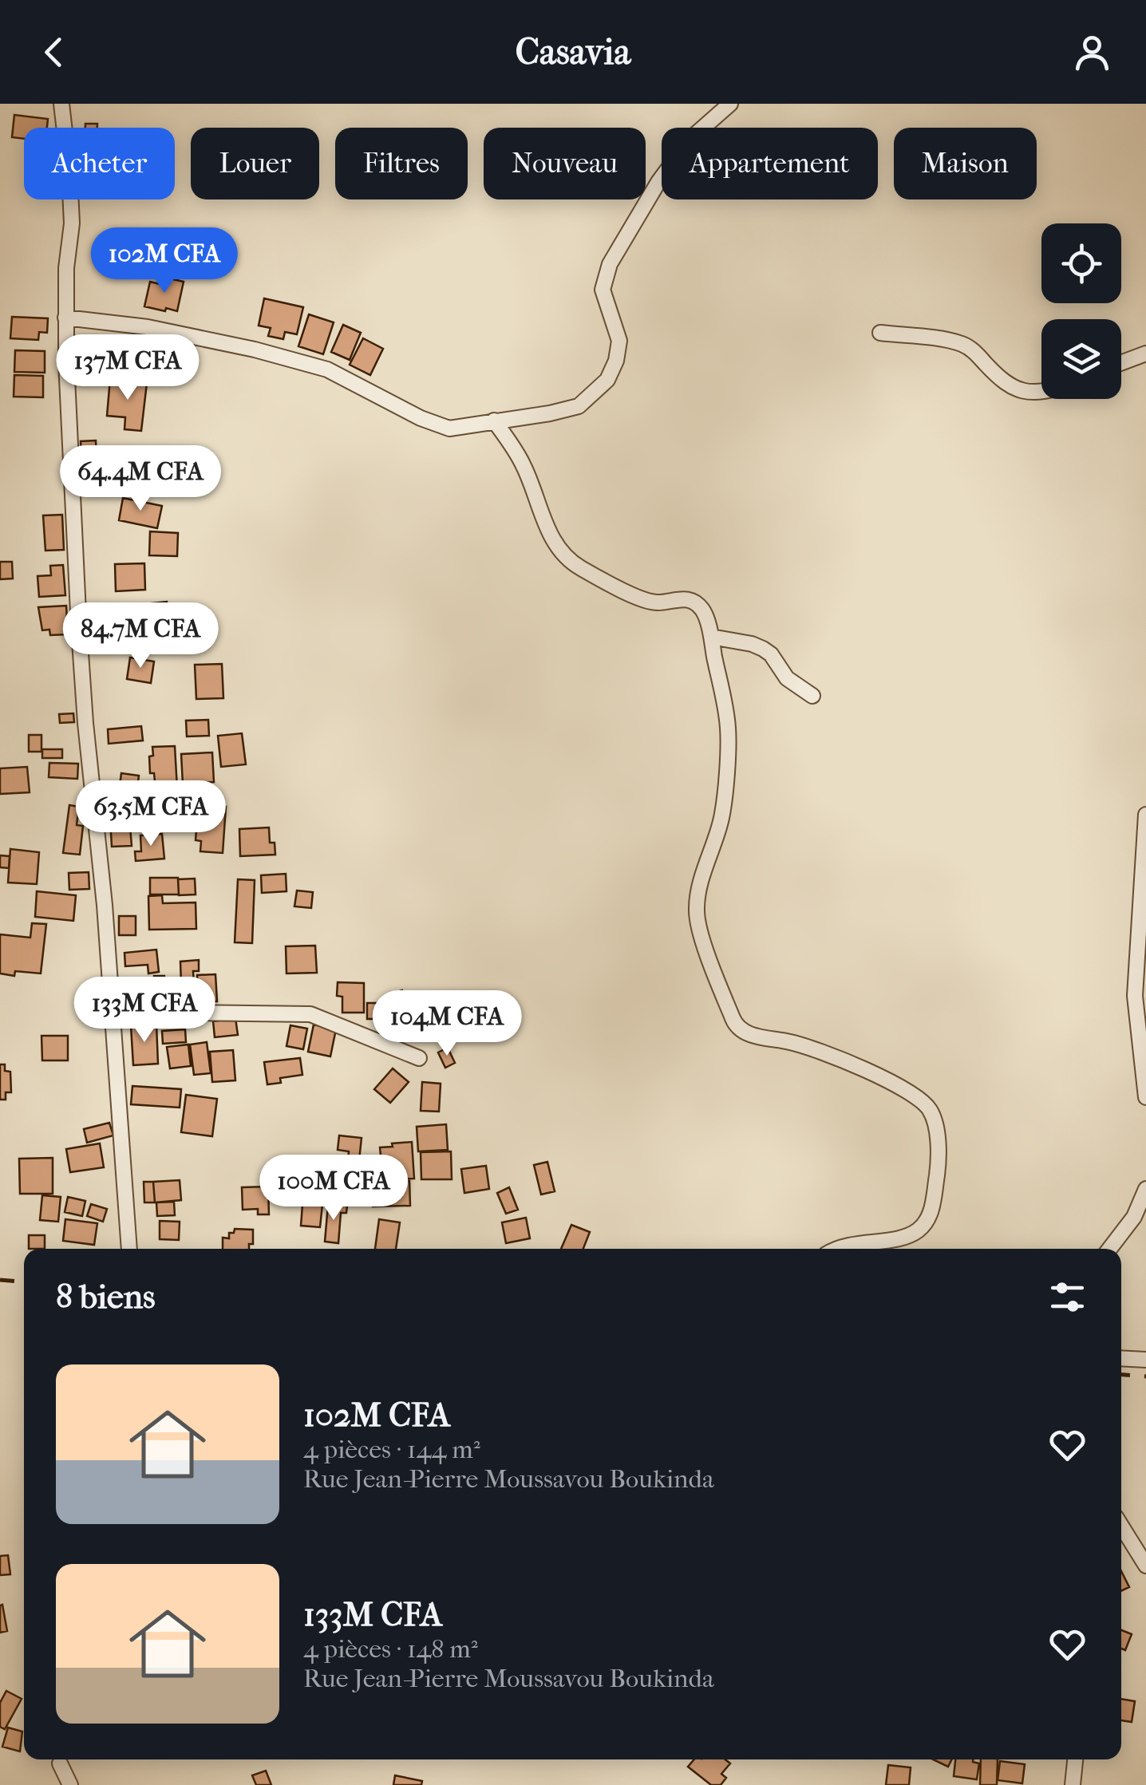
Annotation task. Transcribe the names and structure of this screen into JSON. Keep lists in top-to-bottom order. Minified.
{"page":{"header":"Casavia","chip":["Acheter","Louer","Filtres","Nouveau","Appartement","Maison"],"price":["102M CFA","137M CFA","64.4M CFA","84.7M CFA","63.5M CFA","133M CFA","104M CFA","100M CFA"],"heading":"8 biens","list":[{"name":"102M CFA","note":"4 pièces · 144 m² · Rue Jean-Pierre Moussavou Boukinda"},{"name":"133M CFA","note":"4 pièces · 148 m² · Rue Jean-Pierre Moussavou Boukinda"}]}}
